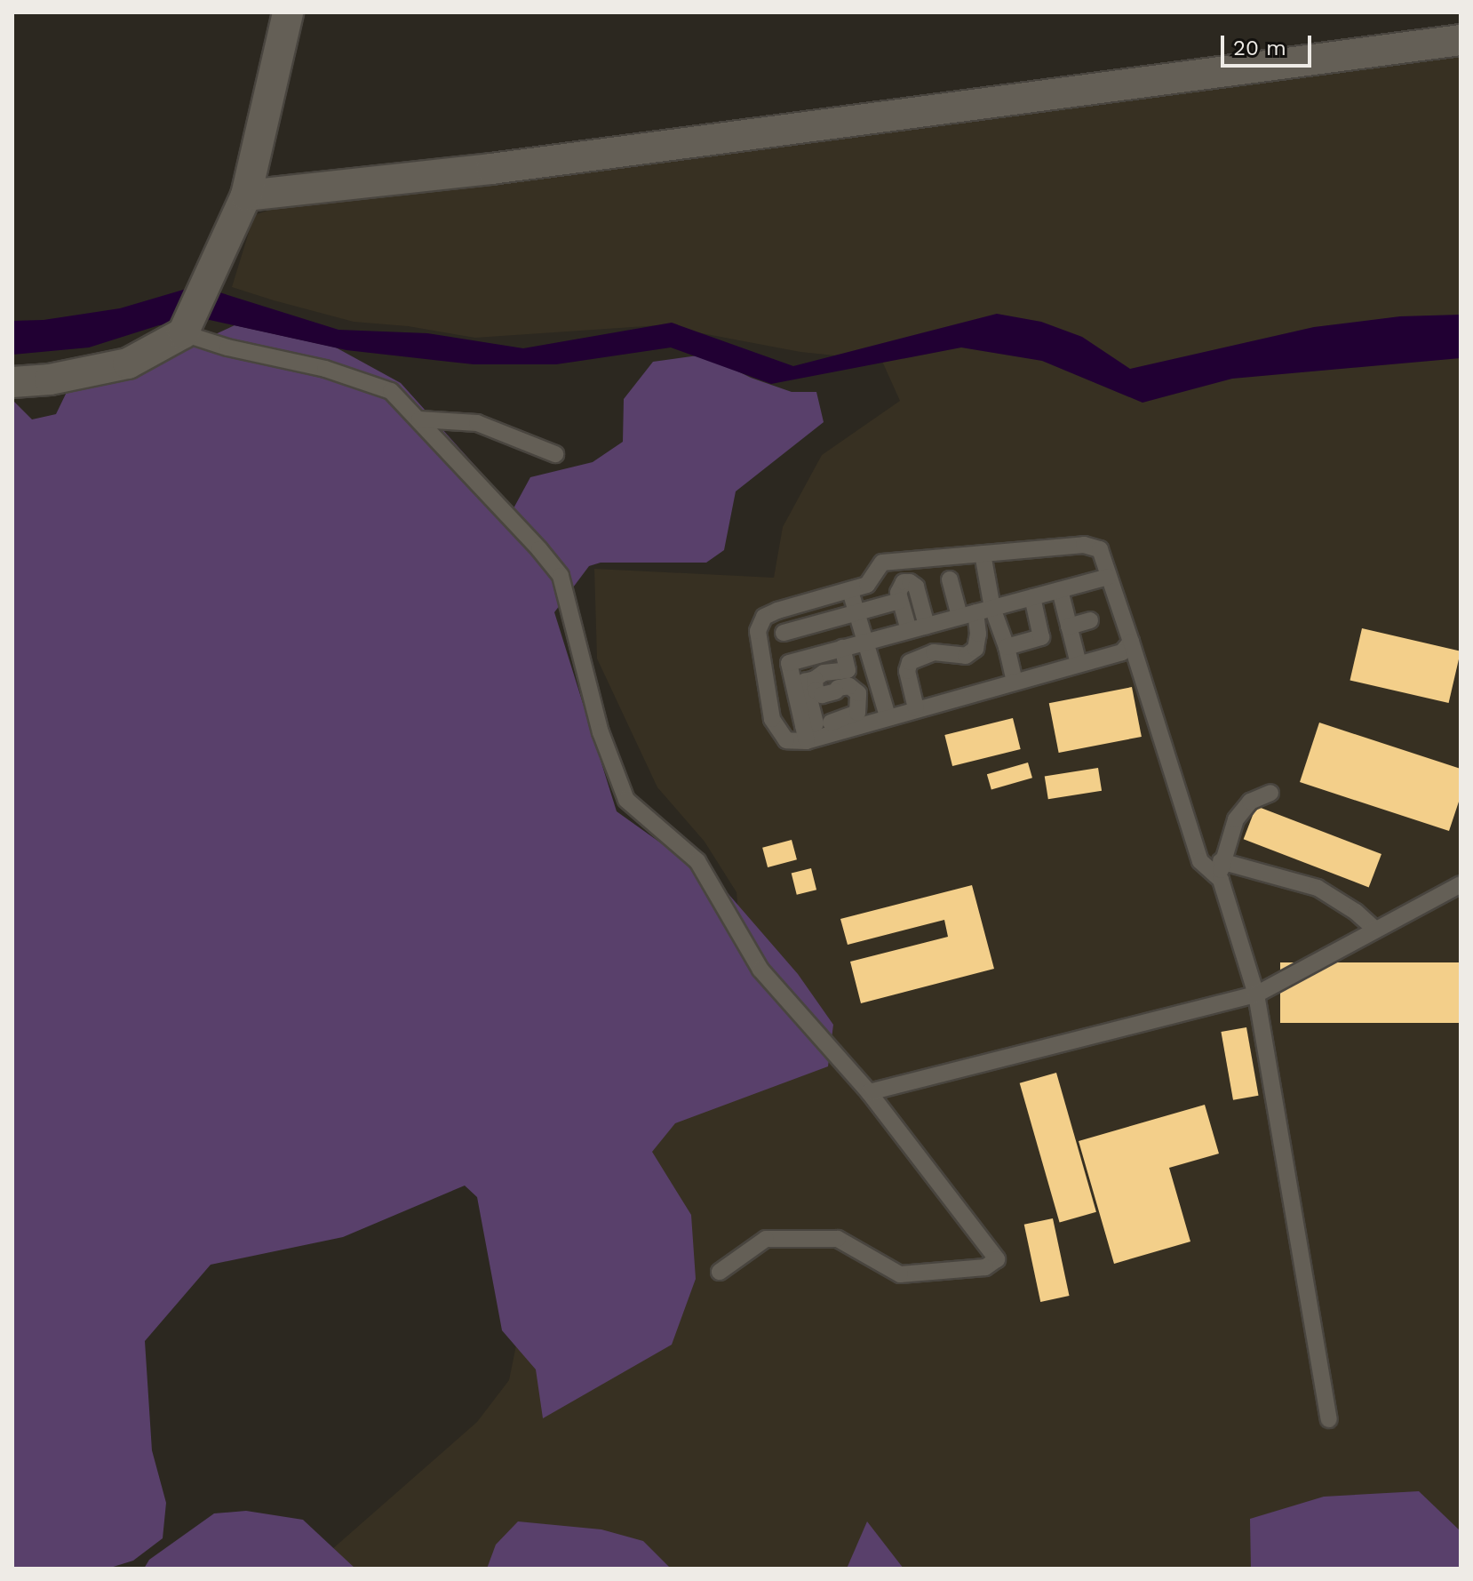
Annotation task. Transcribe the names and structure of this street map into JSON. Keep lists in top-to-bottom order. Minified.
{"scale_bar":"20 m"}
